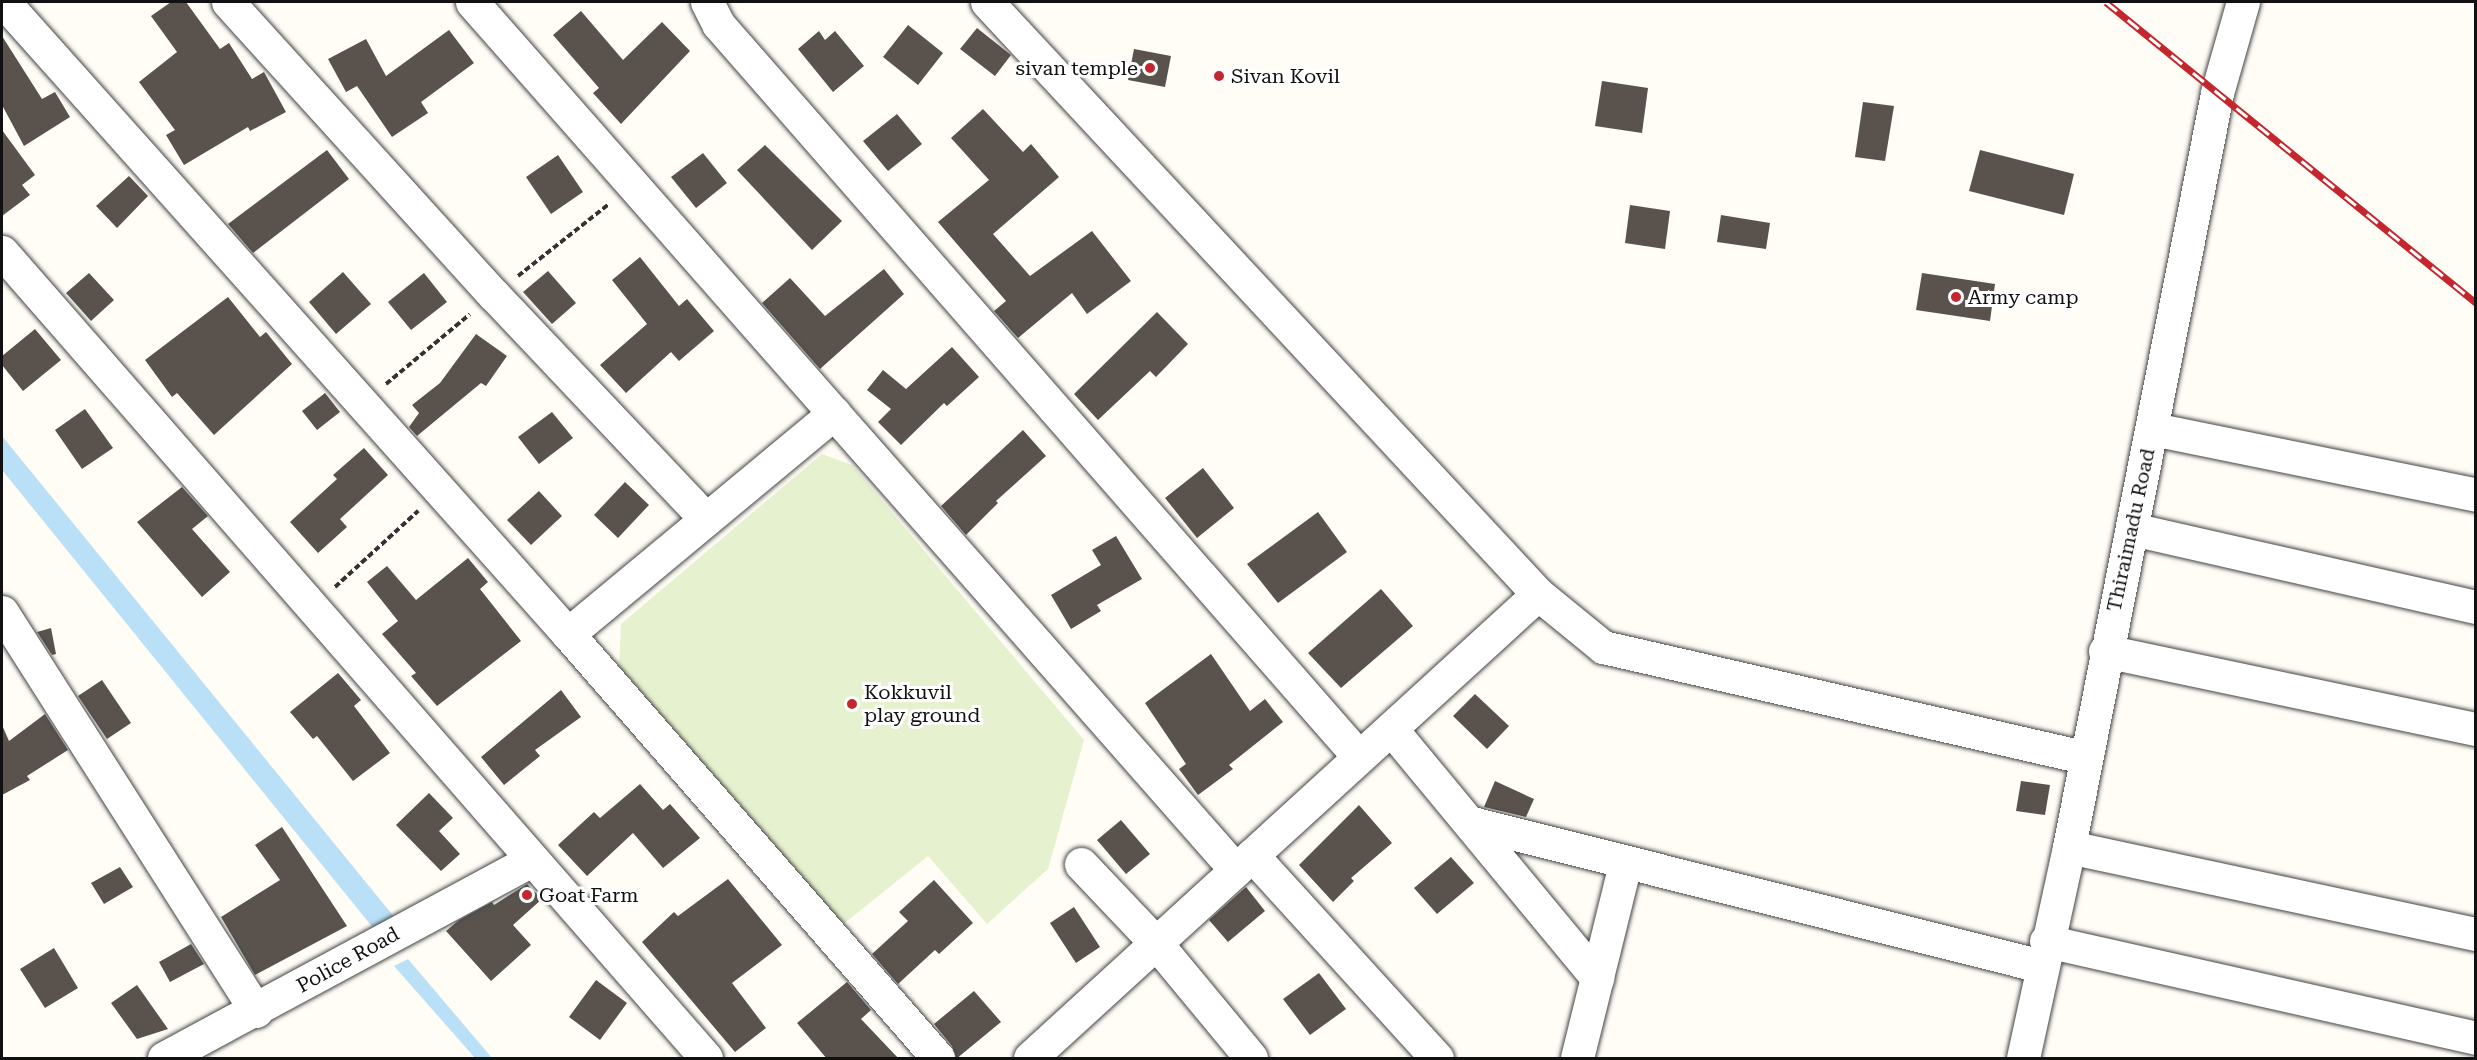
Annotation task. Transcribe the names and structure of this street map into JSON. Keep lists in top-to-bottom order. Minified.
{"streets":{"street":["Thiraimadu Road","Police Road"]},"places":["sivan temple","Sivan Kovil","Army camp","Kokkuvil play ground","Goat Farm"]}
